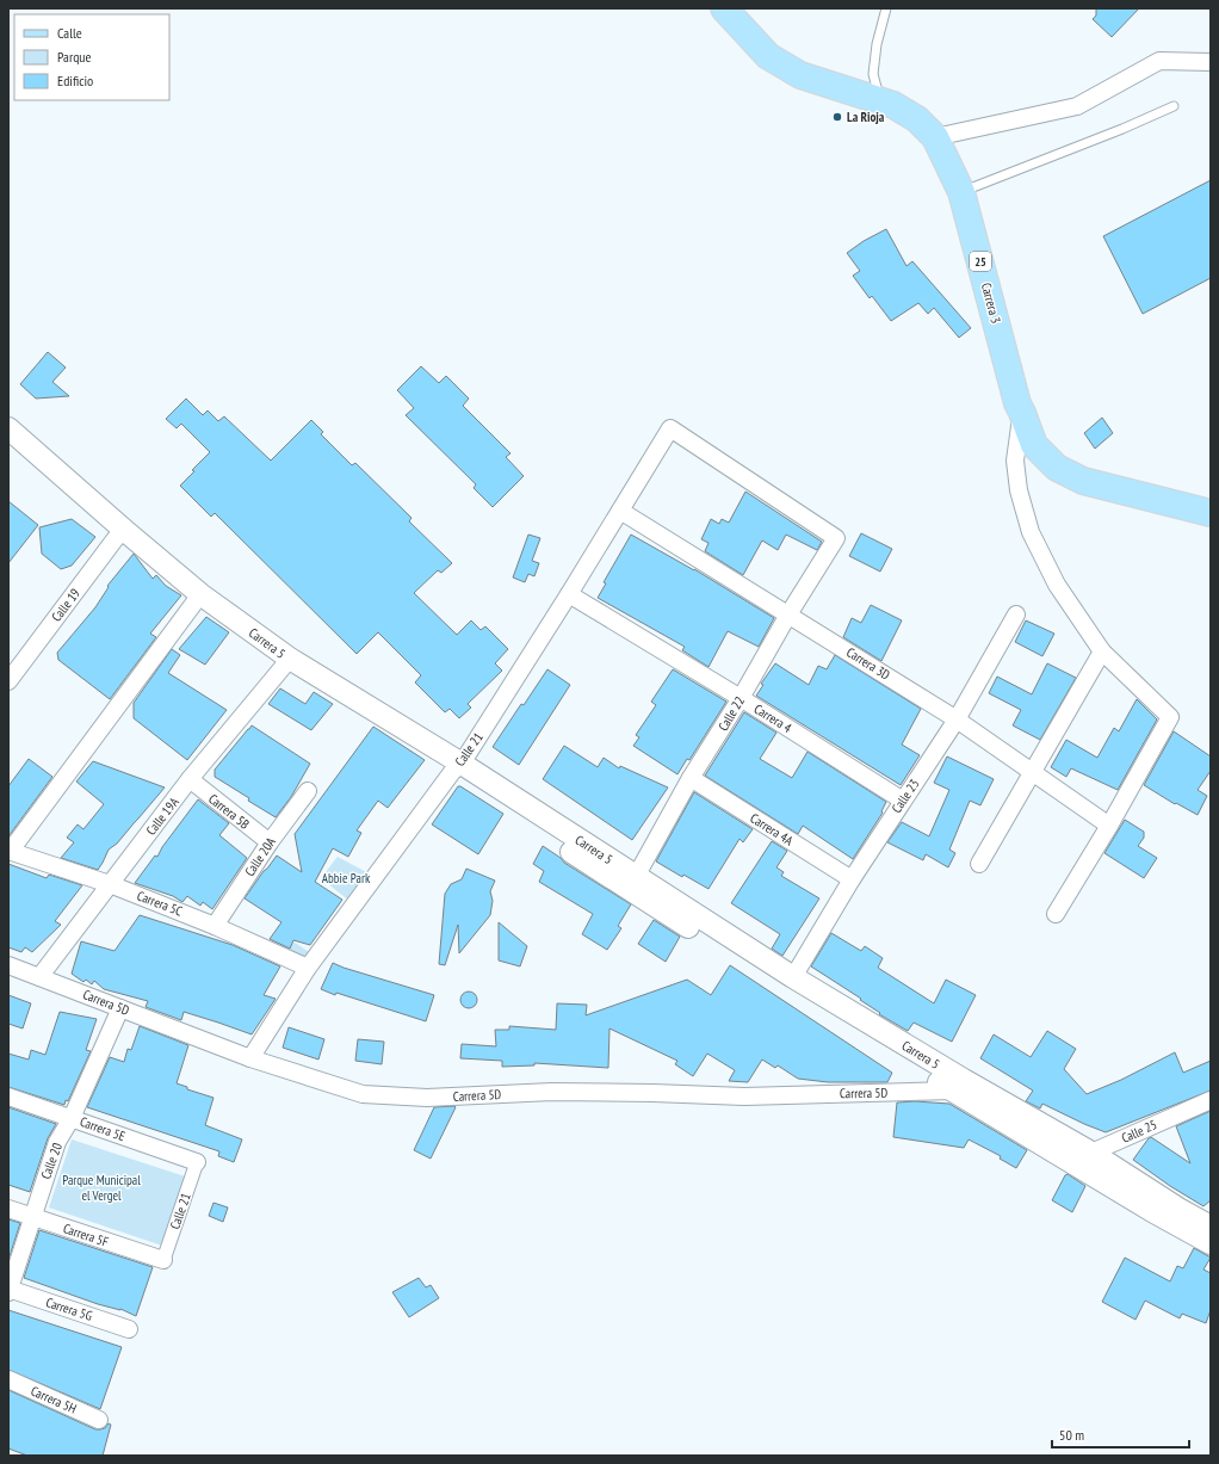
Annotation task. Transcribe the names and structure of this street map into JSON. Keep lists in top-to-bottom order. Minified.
{"streets":{"main road":["25","Carrera 3"],"street":["Calle 19","Carrera 5","Carrera 3D","Calle 22","Carrera 4","Calle 21","Calle 23","Carrera 5B","Calle 19A","Carrera 4A","Calle 20A","Carrera 5C","Carrera 5D","Carrera 5E","Calle 25","Calle 20","Carrera 5F","Carrera 5G","Carrera 5H"]},"crossings":[["Calle 19","Carrera 5"],["Carrera 5","Calle 22"],["Carrera 5","Calle 21"],["Carrera 5","Calle 23"],["Carrera 5","Calle 19A"],["Carrera 5","Carrera 5D"],["Carrera 5","Calle 25"],["Carrera 3D","Calle 22"],["Carrera 3D","Calle 21"],["Carrera 3D","Calle 23"],["Calle 22","Carrera 4"],["Calle 22","Calle 21"],["Calle 22","Carrera 4A"],["Carrera 4","Calle 21"],["Carrera 4","Calle 23"],["Calle 21","Carrera 5C"],["Calle 21","Carrera 5D"],["Calle 21","Carrera 5E"],["Calle 21","Carrera 5F"],["Calle 23","Carrera 4A"],["Carrera 5B","Calle 19A"],["Carrera 5B","Calle 20A"],["Calle 19A","Carrera 5C"],["Calle 19A","Carrera 5D"],["Calle 20A","Carrera 5C"],["Carrera 5D","Calle 20"],["Carrera 5E","Calle 20"],["Calle 20","Carrera 5F"],["Calle 20","Carrera 5G"]],"parks":["Abbie Park","Parque Municipal el Vergel"],"places":["La Rioja"],"legend":["Calle","Parque","Edificio"],"scale_bar":"50 m"}
